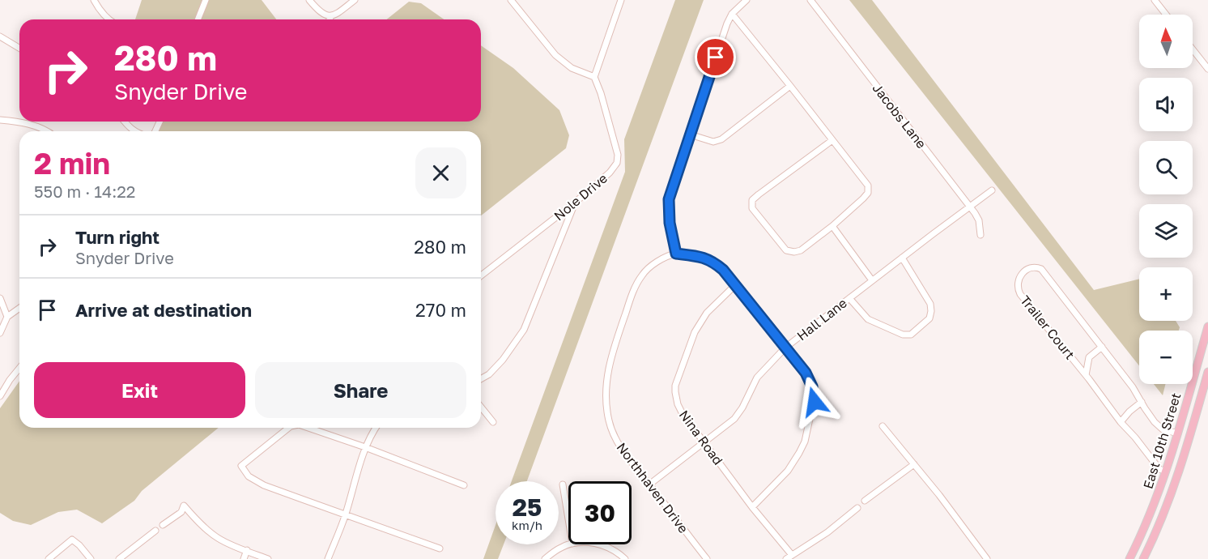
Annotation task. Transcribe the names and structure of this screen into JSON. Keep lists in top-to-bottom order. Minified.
{"streets":{"main road":["East 10th Street"],"street":["Jacobs Lane","Nole Drive","Hall Lane","Trailer Court","Nina Road","Northhaven Drive"]},"crossings":[["Jacobs Lane","Hall Lane"],["Hall Lane","Nina Road"],["Hall Lane","Northhaven Drive"],["Trailer Court","East 10th Street"]],"north":"top","page":{"map_buttons":["+","−"],"turn":["280 m","Snyder Drive"],"heading":["2 min","550 m · 14:22"],"list":[{"name":"Turn right","note":"Snyder Drive","value":"280 m"},{"name":"Arrive at destination","value":"270 m"}],"buttons":["Exit","Share"],"speed":"25 km/h","limit":"30"}}
